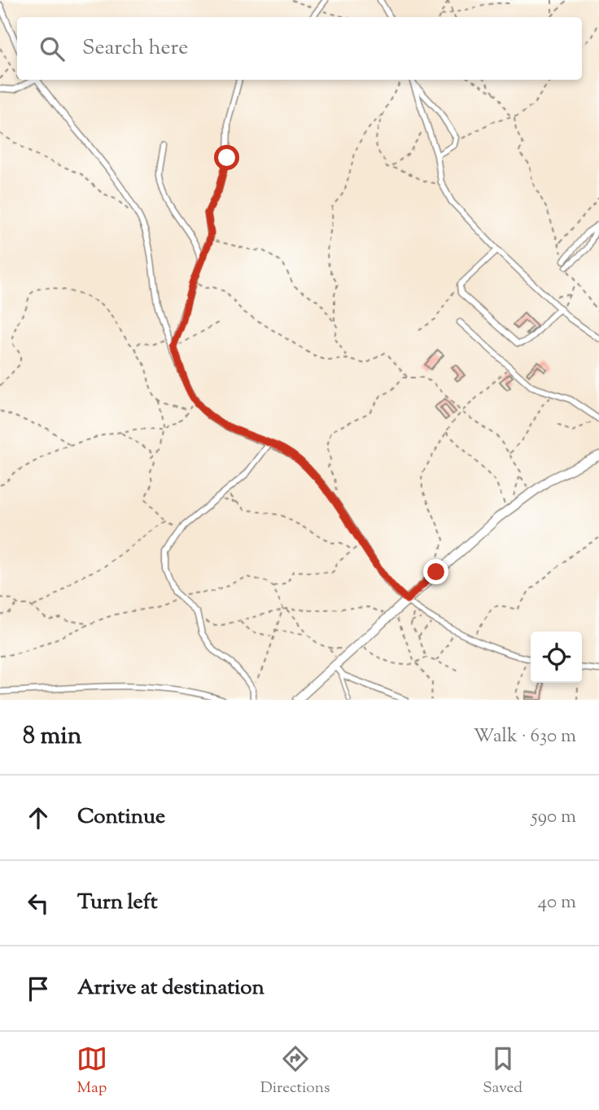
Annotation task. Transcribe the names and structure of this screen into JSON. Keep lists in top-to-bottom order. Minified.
{"page":{"search":"Search here","heading":["8 min","Walk · 630 m"],"list":[["Continue","590 m"],["Turn left","40 m"],"Arrive at destination"],"nav":["Map","Directions","Saved"]}}
